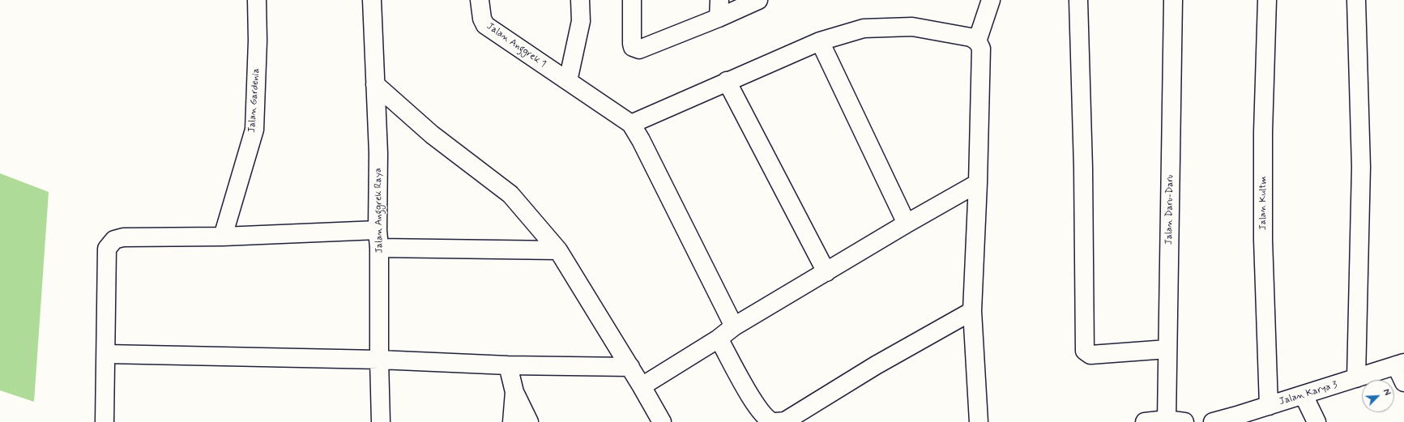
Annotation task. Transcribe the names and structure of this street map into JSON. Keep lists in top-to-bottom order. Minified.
{"streets":{"street":["Jalan Anggrek 1","Jalan Gardenia","Jalan Kultm","Jalan Daru-Daru","Jalan Anggrek Raya","Jalan Karya 3"]},"crossings":[["Jalan Kultm","Jalan Karya 3"]],"north":"top right"}
